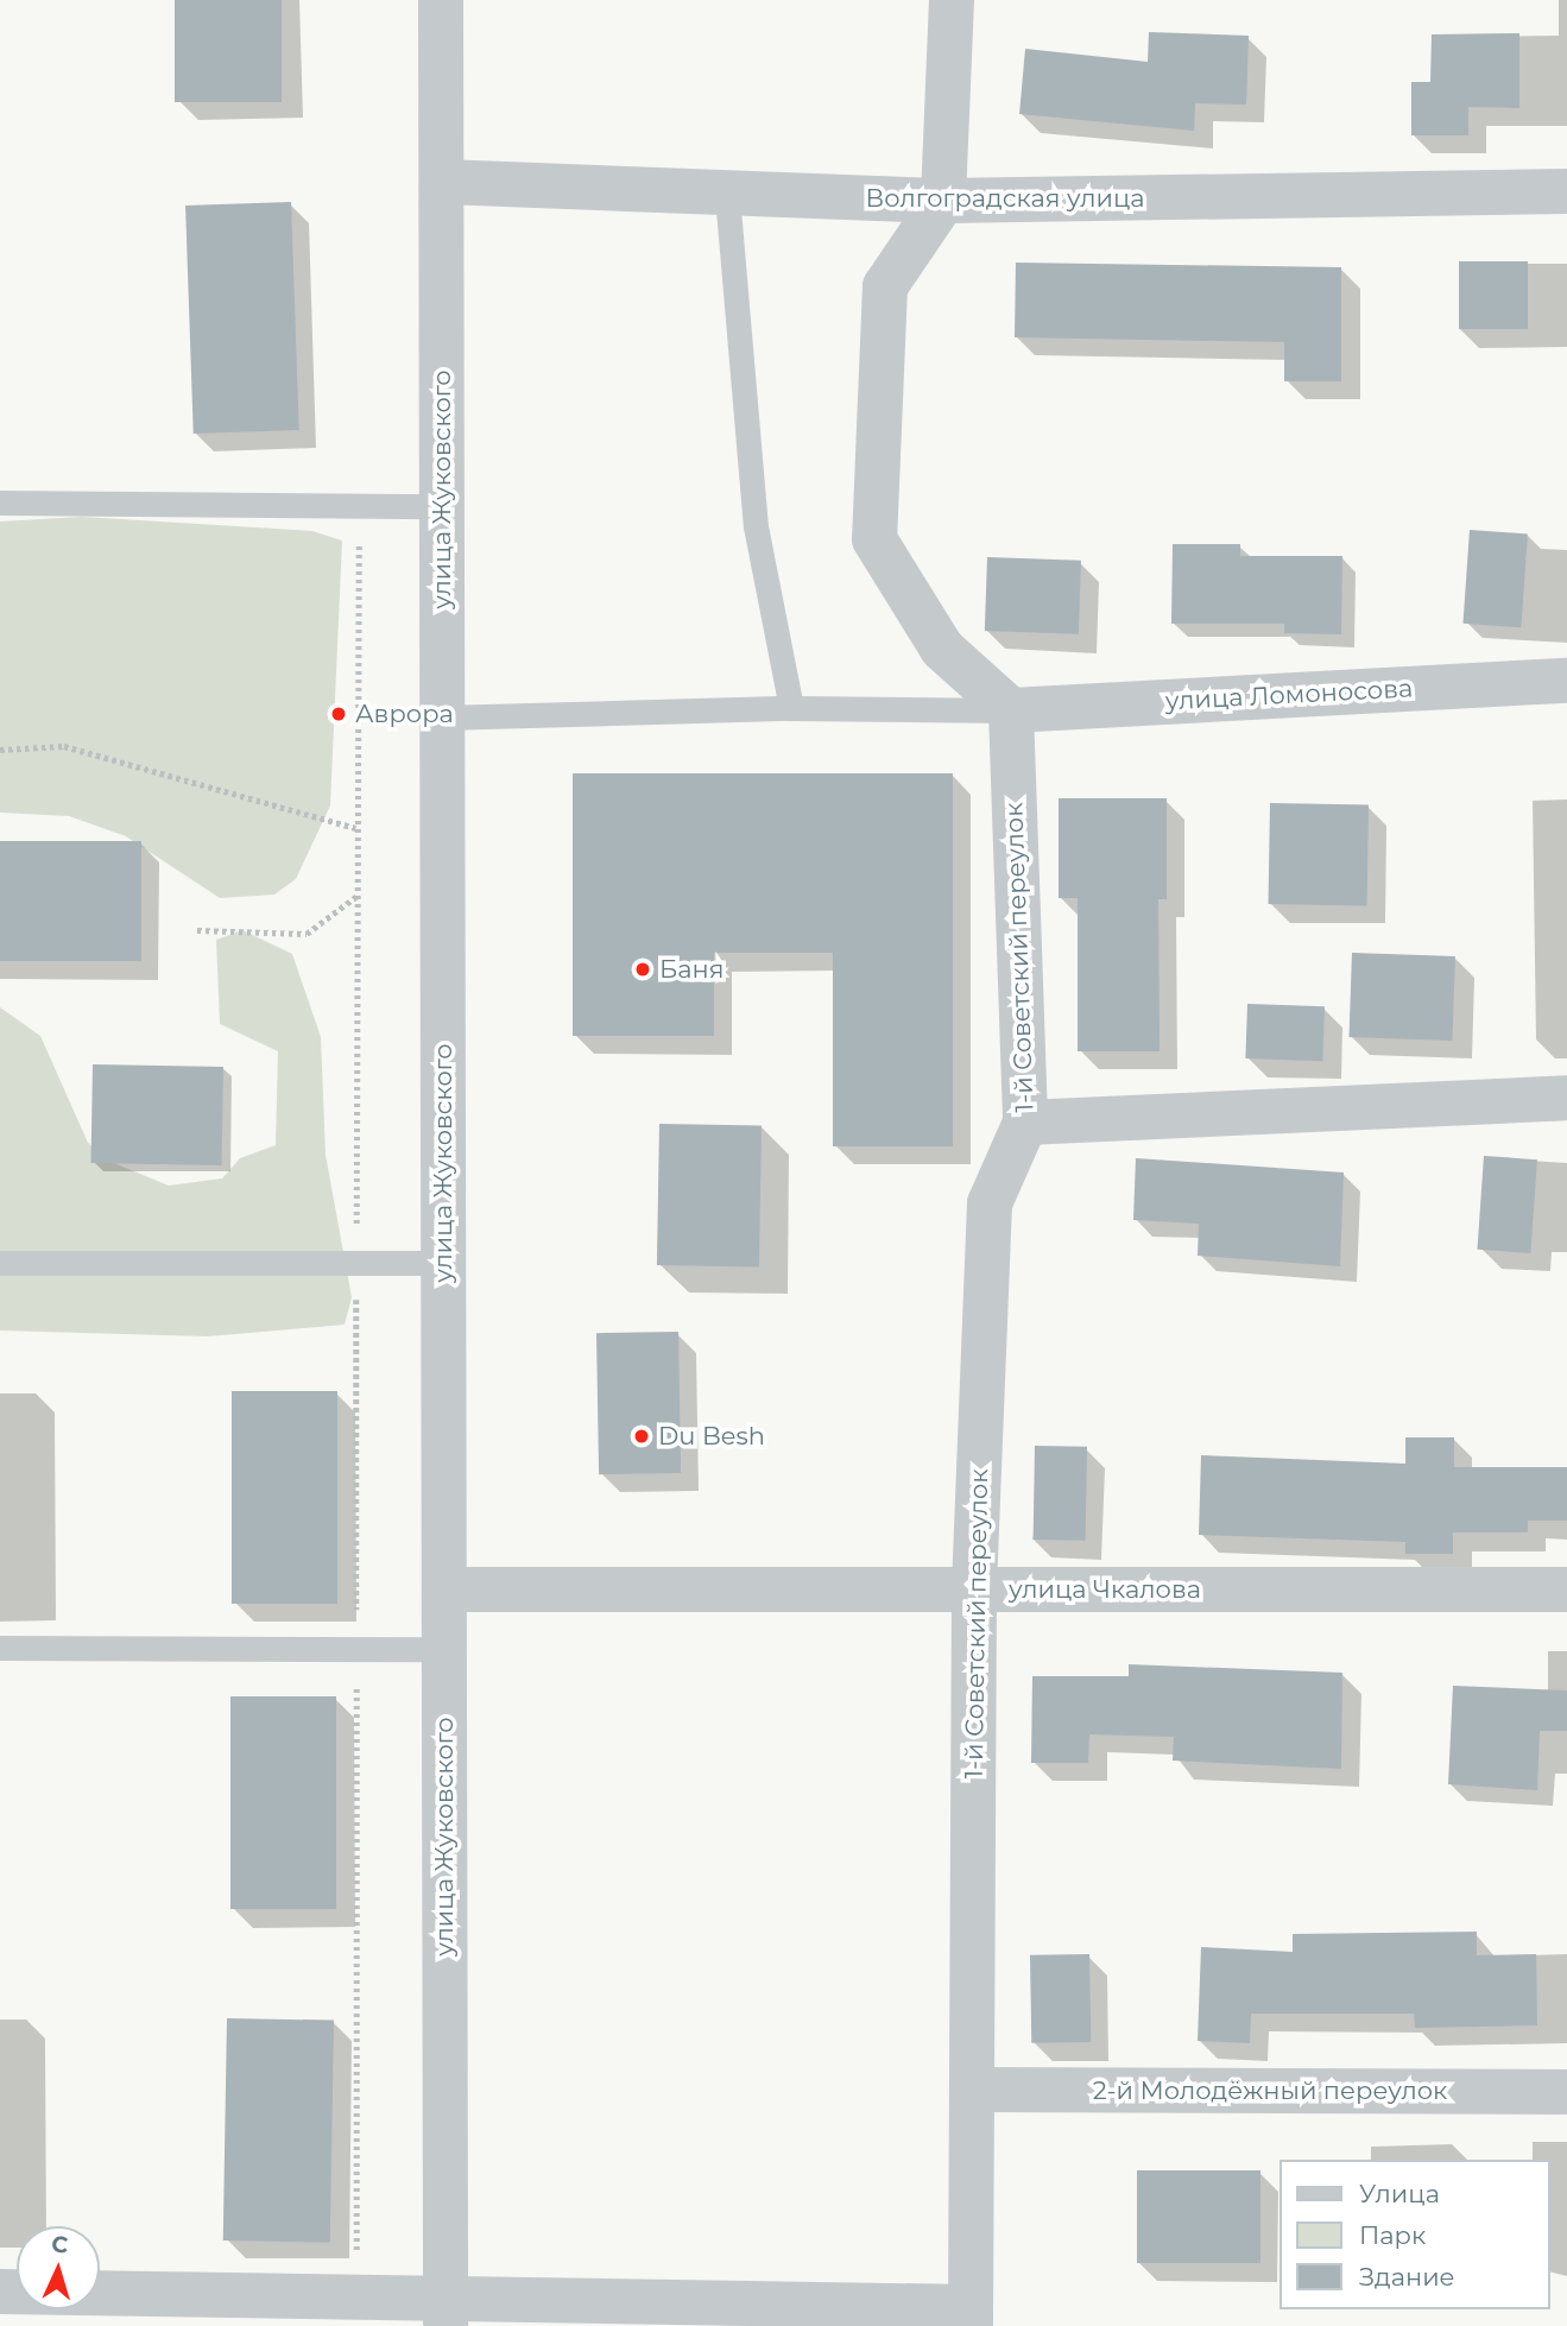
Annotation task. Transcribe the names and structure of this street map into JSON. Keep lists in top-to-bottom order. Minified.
{"streets":{"street":["Волгоградская улица","улица Жуковского","улица Ломоносова","1-й Советский переулок","улица Чкалова","2-й Молодёжный переулок"]},"crossings":[["Волгоградская улица","улица Жуковского"],["улица Жуковского","улица Чкалова"],["улица Ломоносова","1-й Советский переулок"],["1-й Советский переулок","улица Чкалова"],["1-й Советский переулок","2-й Молодёжный переулок"]],"places":["Аврора","Баня","Du Besh"],"legend":["Улица","Парк","Здание"],"north":"top"}
